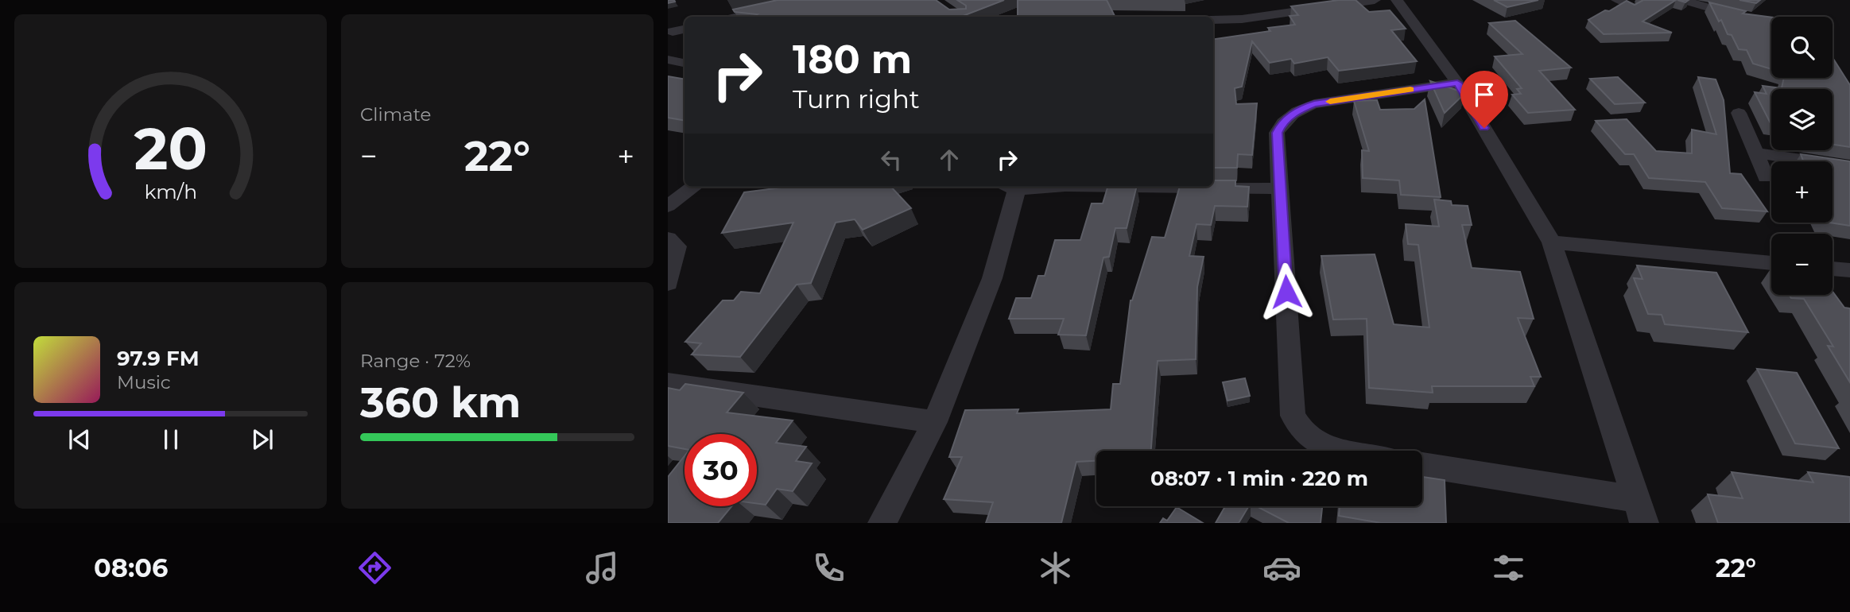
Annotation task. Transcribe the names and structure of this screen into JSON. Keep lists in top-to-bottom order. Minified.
{"page":{"tile":["Climate",["Range · 72%","360 km"]],"map_buttons":["+","−"],"turn":["180 m","Turn right"],"heat":["−","22°","+"],"song":["97.9 FM","Music"],"limit":"30","trip":"08:07 · 1 min · 220 m","tabs":["08:06","22°"],"gauge":["20","km/h"]}}
